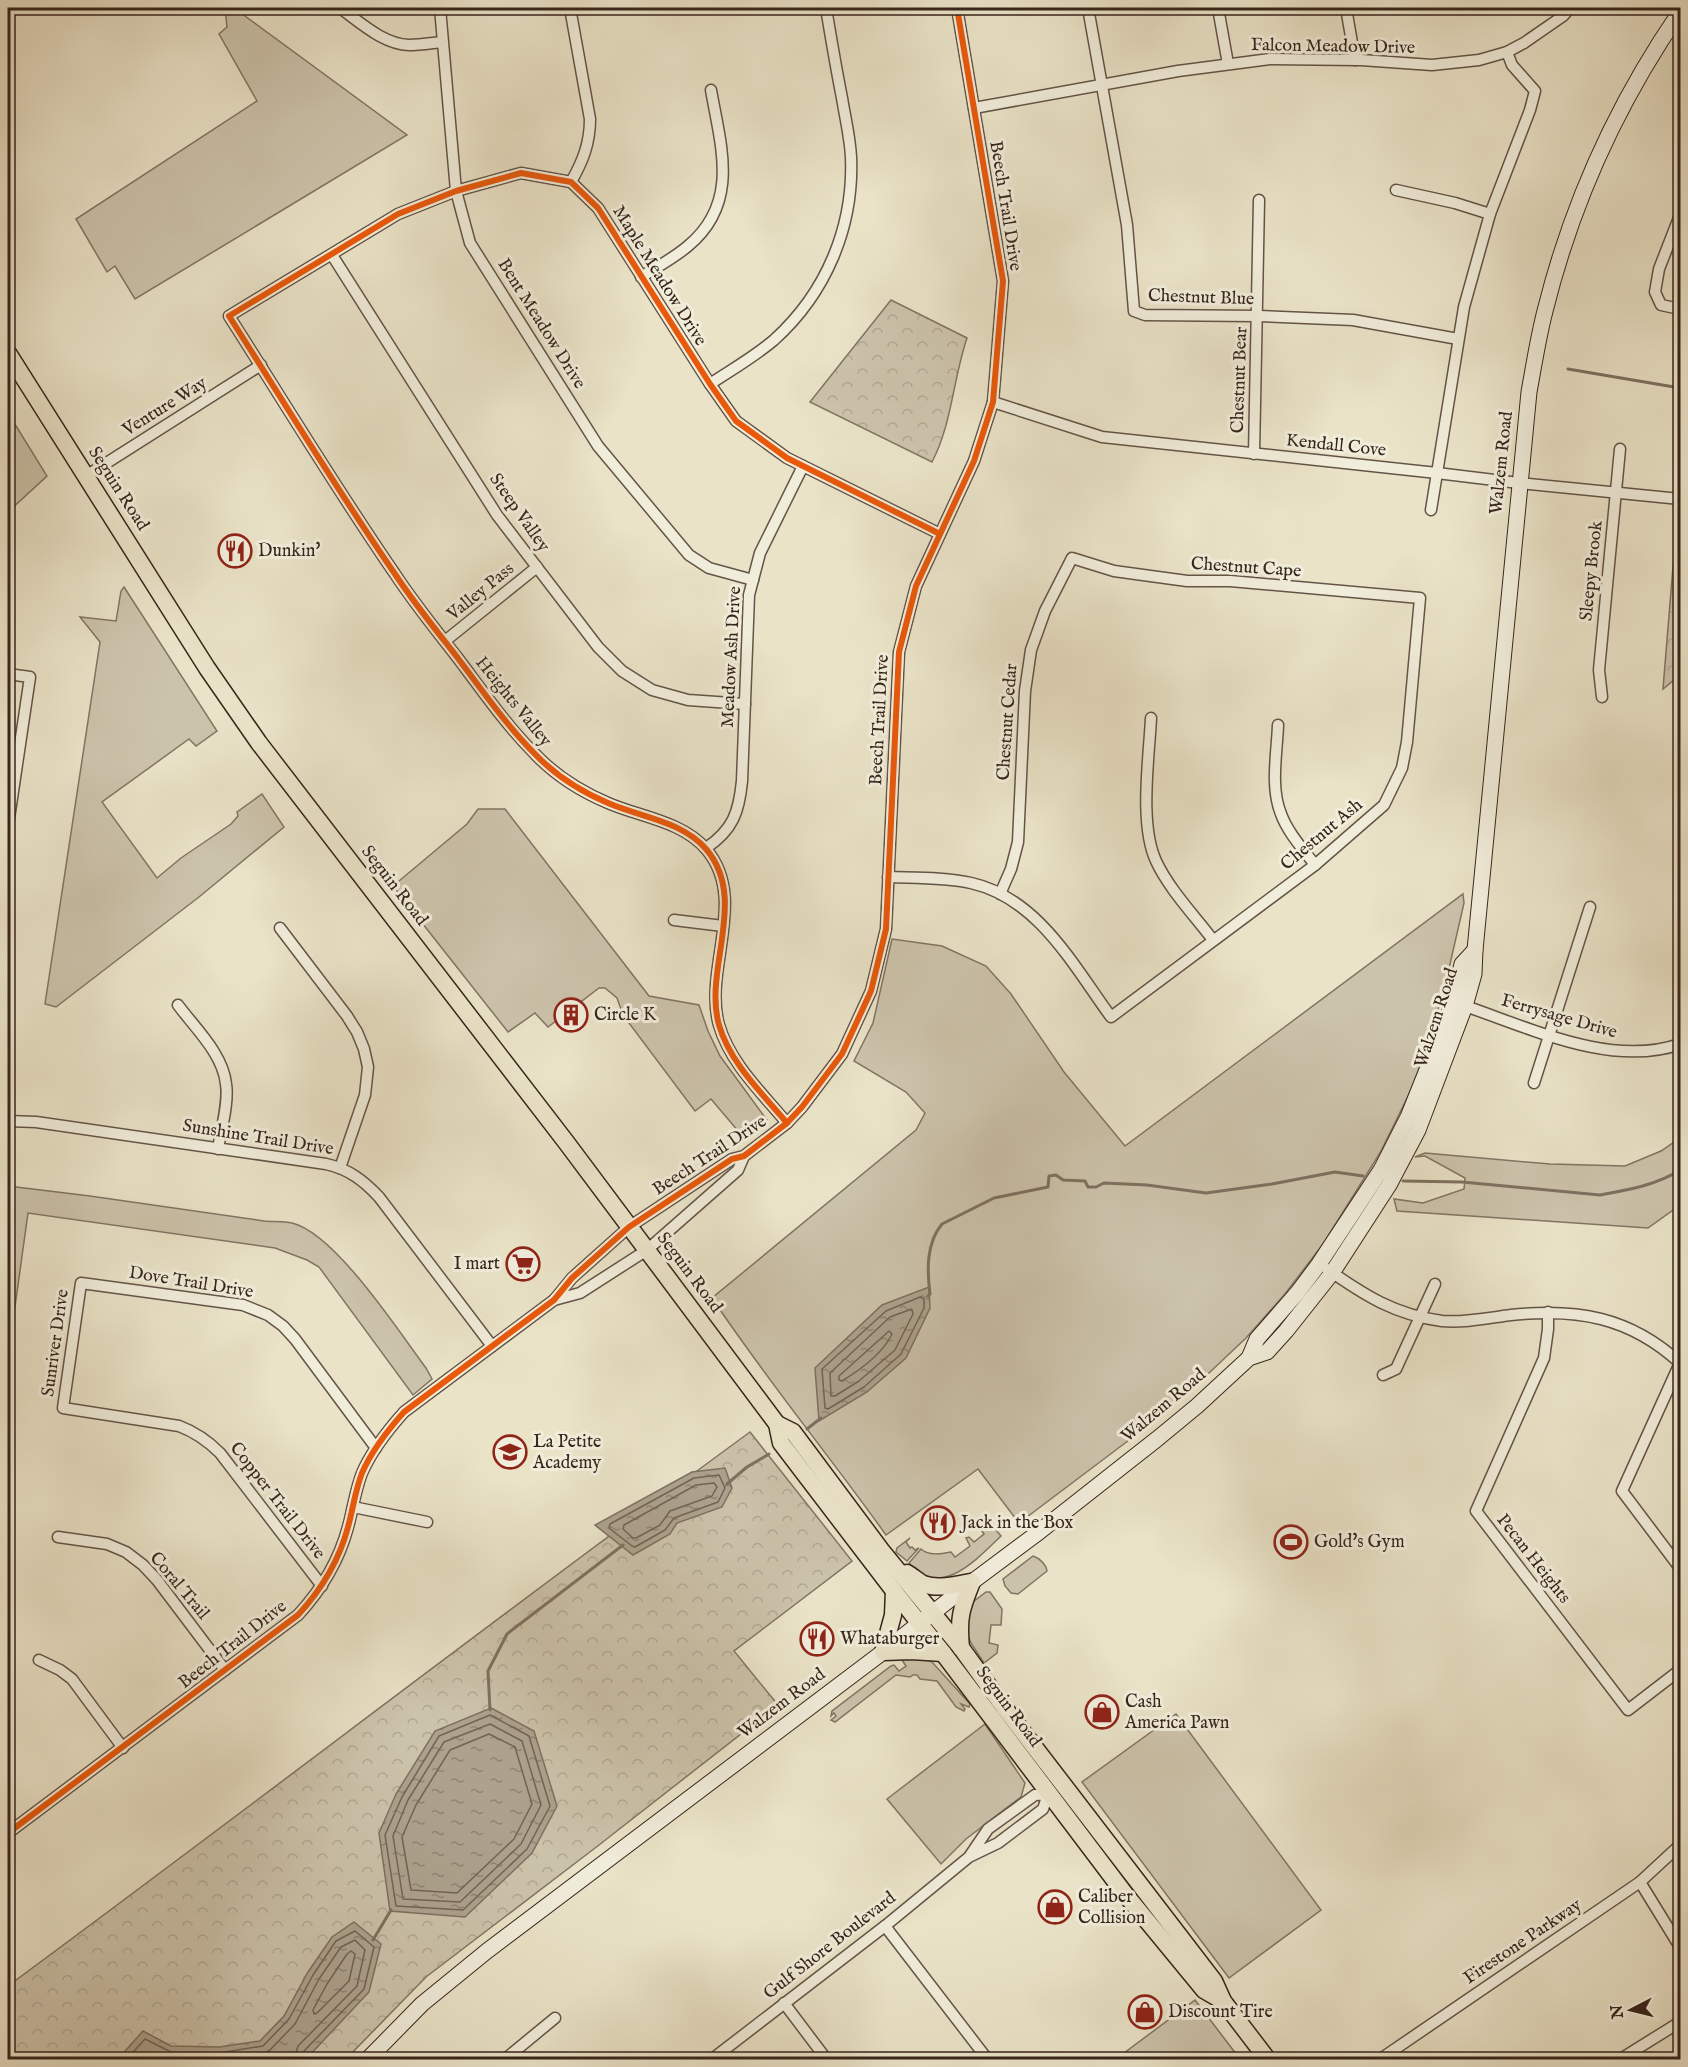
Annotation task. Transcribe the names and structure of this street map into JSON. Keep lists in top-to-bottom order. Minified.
{"streets":{"main road":["Seguin Road"],"street":["Falcon Meadow Drive","Beech Trail Drive","Maple Meadow Drive","Chestnut Blue","Bent Meadow Drive","Chestnut Bear","Venture Way","Kendall Cove","Walzem Road","Steep Valley","Chestnut Cape","Sleepy Brook","Valley Pass","Meadow Ash Drive","Heights Valley","Chestnut Cedar","Chestnut Ash","Ferrysage Drive","Sunshine Trail Drive","Dove Trail Drive","Sunriver Drive","Copper Trail Drive","Pecan Heights","Coral Trail","Firestone Parkway","Gulf Shore Boulevard"]},"crossings":[["Falcon Meadow Drive","Beech Trail Drive"],["Falcon Meadow Drive","Chestnut Blue"],["Beech Trail Drive","Maple Meadow Drive"],["Beech Trail Drive","Kendall Cove"],["Beech Trail Drive","Seguin Road"],["Beech Trail Drive","Heights Valley"],["Beech Trail Drive","Sunshine Trail Drive"],["Beech Trail Drive","Dove Trail Drive"],["Beech Trail Drive","Copper Trail Drive"],["Beech Trail Drive","Coral Trail"],["Maple Meadow Drive","Meadow Ash Drive"],["Chestnut Blue","Chestnut Bear"],["Bent Meadow Drive","Meadow Ash Drive"],["Chestnut Bear","Kendall Cove"],["Venture Way","Seguin Road"],["Venture Way","Heights Valley"],["Kendall Cove","Walzem Road"],["Kendall Cove","Sleepy Brook"],["Walzem Road","Seguin Road"],["Walzem Road","Ferrysage Drive"],["Seguin Road","Gulf Shore Boulevard"],["Steep Valley","Valley Pass"],["Steep Valley","Meadow Ash Drive"],["Steep Valley","Heights Valley"],["Chestnut Cape","Chestnut Cedar"],["Chestnut Cape","Chestnut Ash"],["Valley Pass","Heights Valley"],["Meadow Ash Drive","Heights Valley"],["Chestnut Cedar","Chestnut Ash"],["Dove Trail Drive","Sunriver Drive"],["Sunriver Drive","Copper Trail Drive"]],"places":{"restaurant":["Dunkin'","Jack in the Box","Whataburger"],"building":["Circle K"],"supermarket":["I mart"],"school or university":["La Petite Academy"],"sports":["Gold's Gym"],"shop":["Cash America Pawn","Caliber Collision","Discount Tire"]},"north":"left"}
